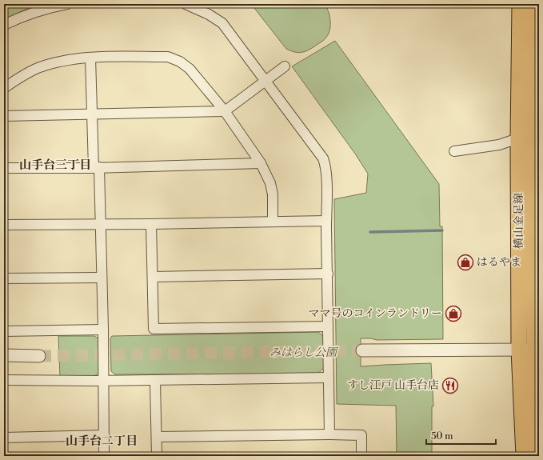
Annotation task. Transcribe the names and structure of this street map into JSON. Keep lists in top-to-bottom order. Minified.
{"streets":{"main road":["横山金足線"]},"districts":["山手台三丁目","山手台二丁目"],"parks":["みはらし公園"],"places":{"shop":["はるやま","ママ号のコインランドリー"],"restaurant":["すし江戸 山手台店"]},"scale_bar":"50 m"}
